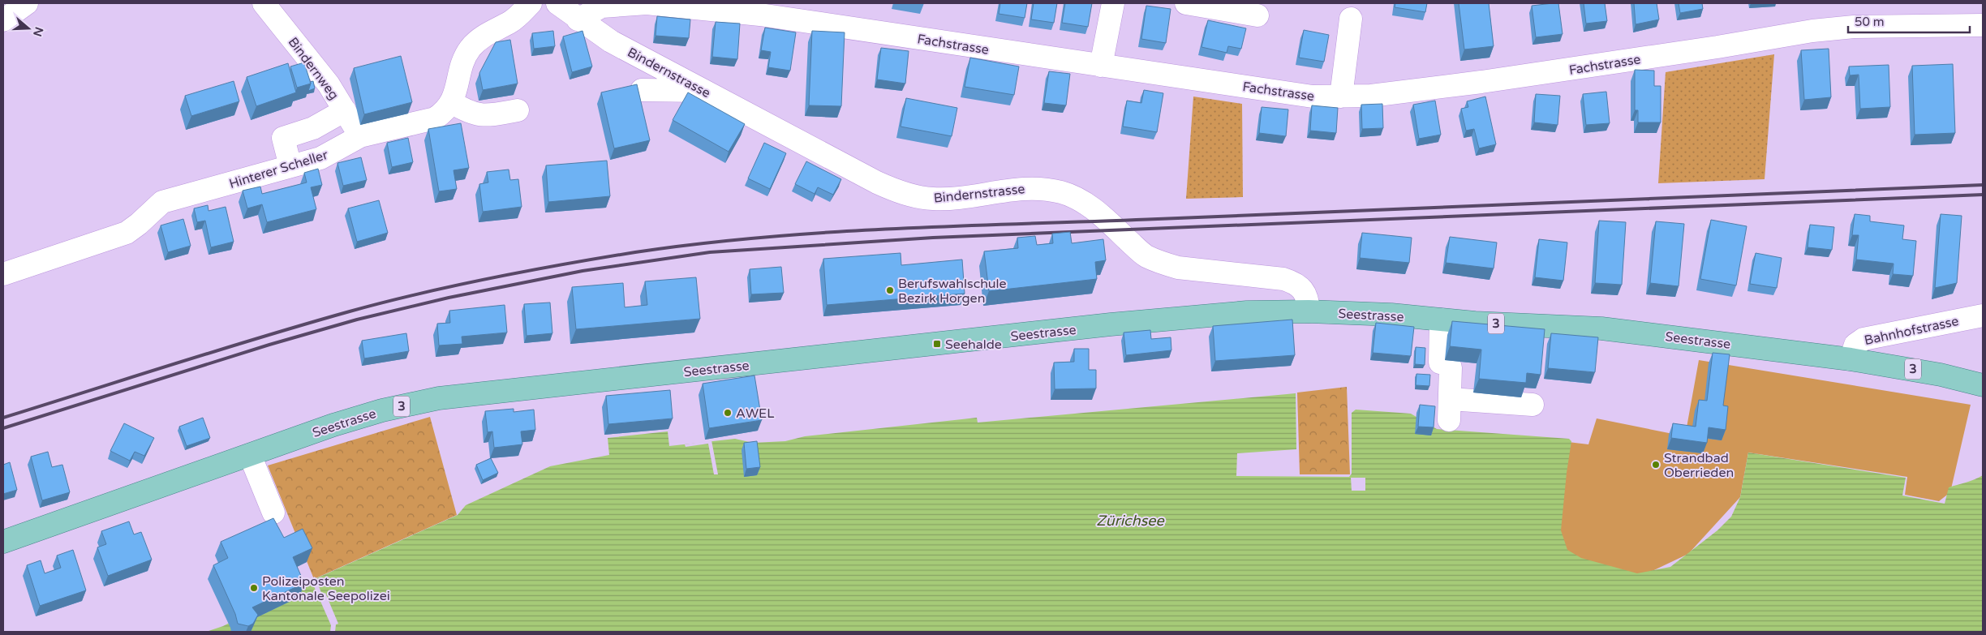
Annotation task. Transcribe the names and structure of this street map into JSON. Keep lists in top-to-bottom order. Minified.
{"streets":{"main road":["Seestrasse","3"],"street":["Fachstrasse","Bindernweg","Bindernstrasse","Hinterer Scheller","Bahnhofstrasse"]},"crossings":[["Fachstrasse","Bindernstrasse"],["Bindernweg","Hinterer Scheller"],["Bindernstrasse","Seestrasse"],["Seestrasse","Bahnhofstrasse"]],"water":["Zürichsee"],"places":{"other":["Berufswahlschule Bezirk Horgen","AWEL","Strandbad Oberrieden","Polizeiposten Kantonale Seepolizei"],"transit":["Seehalde"]},"scale_bar":"50 m","north":"right"}
